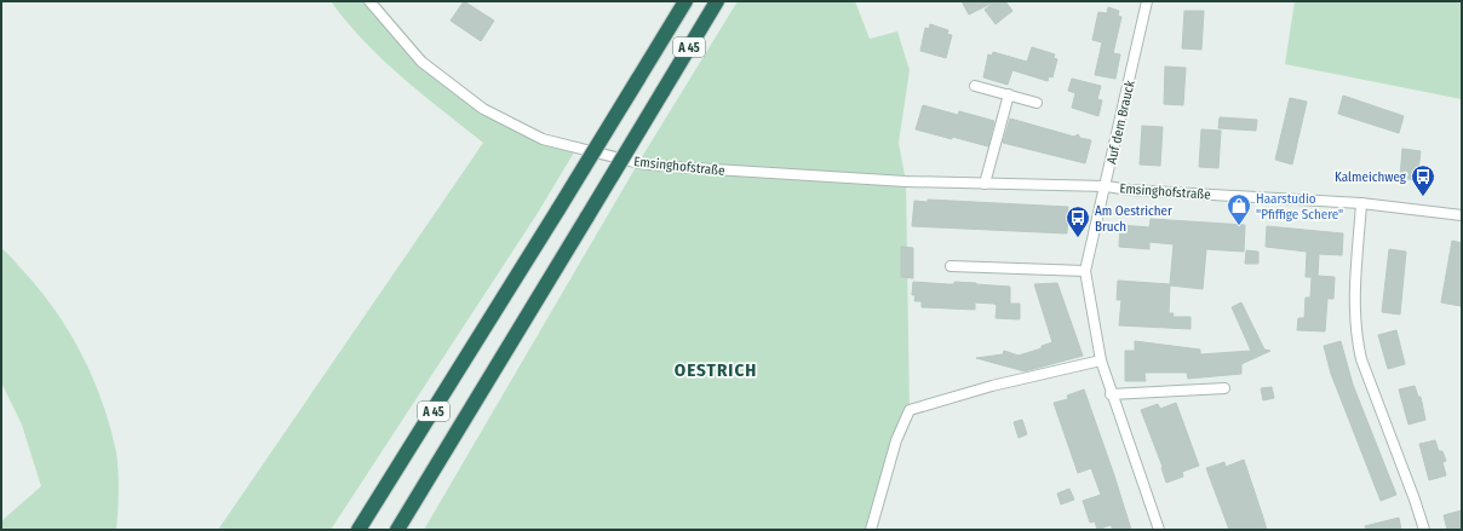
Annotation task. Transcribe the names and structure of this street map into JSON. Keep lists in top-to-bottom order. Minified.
{"streets":{"highway":["A 45"],"street":["Auf dem Brauck","Emsinghofstraße"]},"crossings":[["Auf dem Brauck","Emsinghofstraße"]],"districts":["OESTRICH"],"places":{"bus stop":["Kalmeichweg","Am Oestricher Bruch"],"shop":["Haarstudio \"Pfiffige Schere\""]}}
